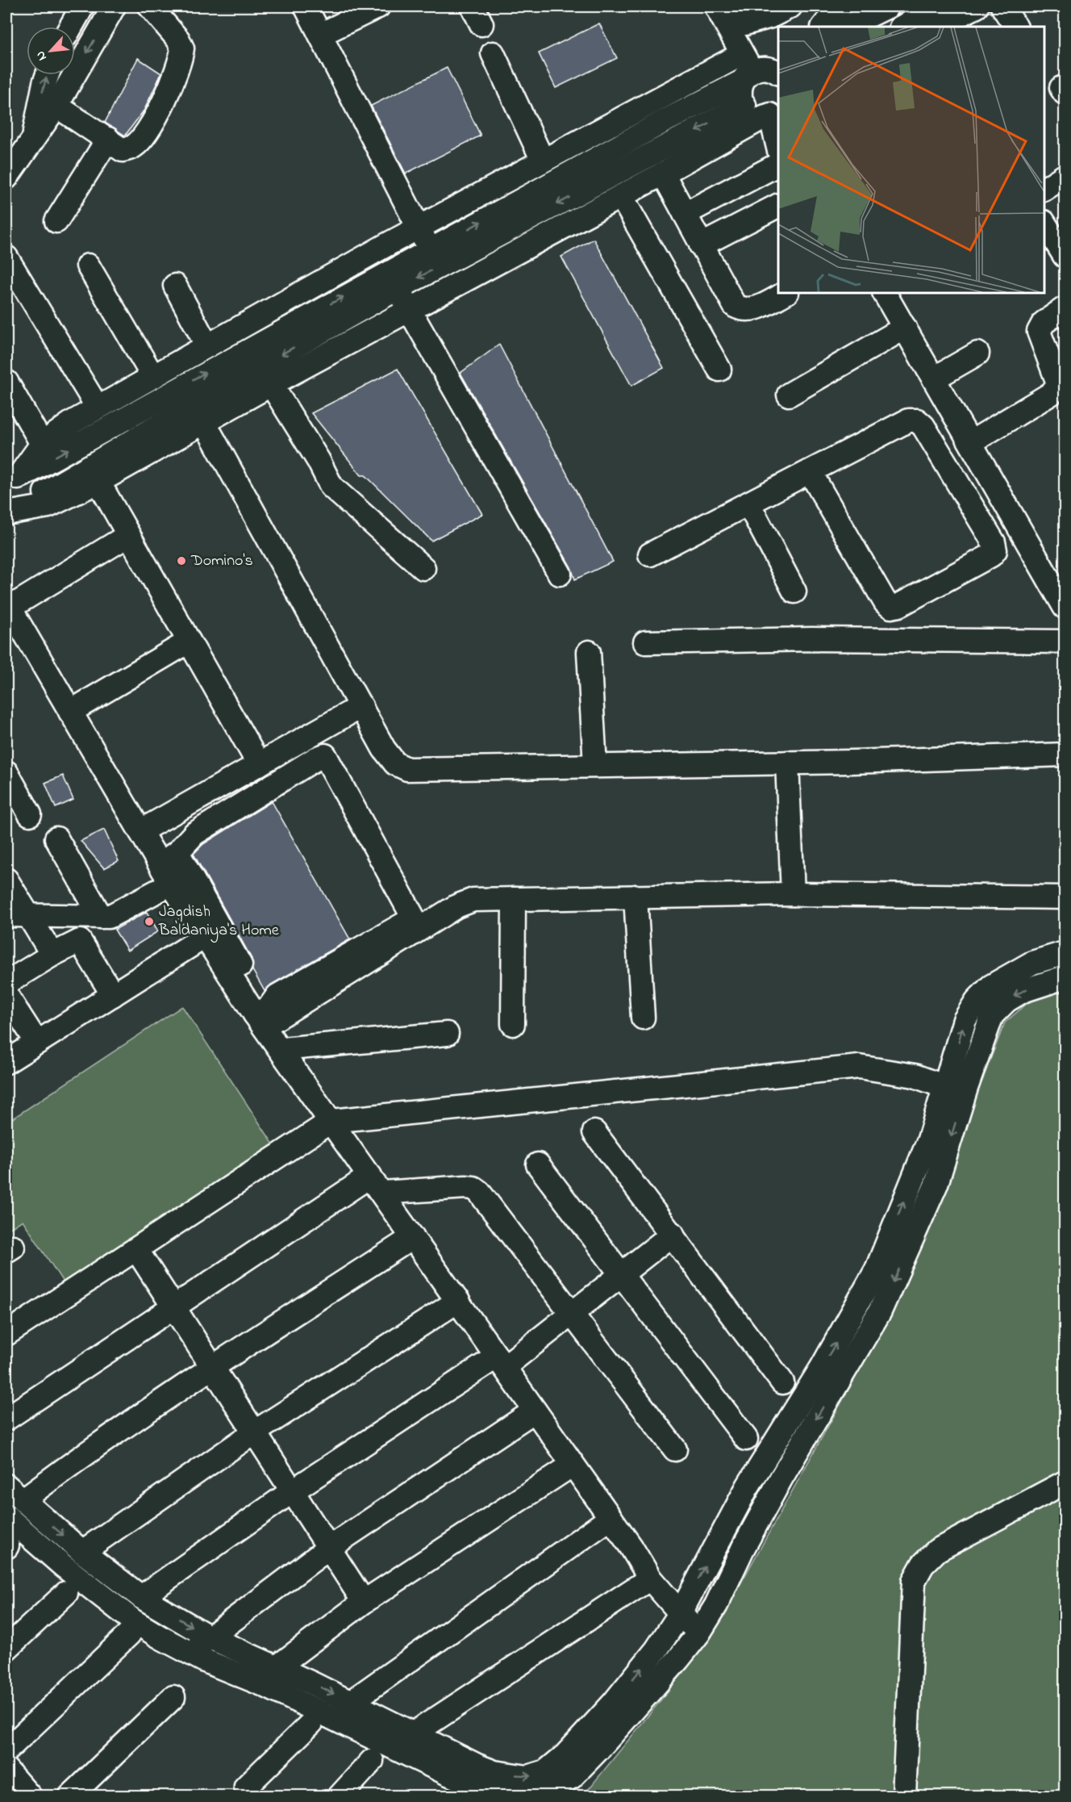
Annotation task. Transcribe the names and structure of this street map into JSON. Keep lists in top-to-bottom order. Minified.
{"places":["Domino's","Jagdish Baldaniya's Home"],"north":"bottom left"}
